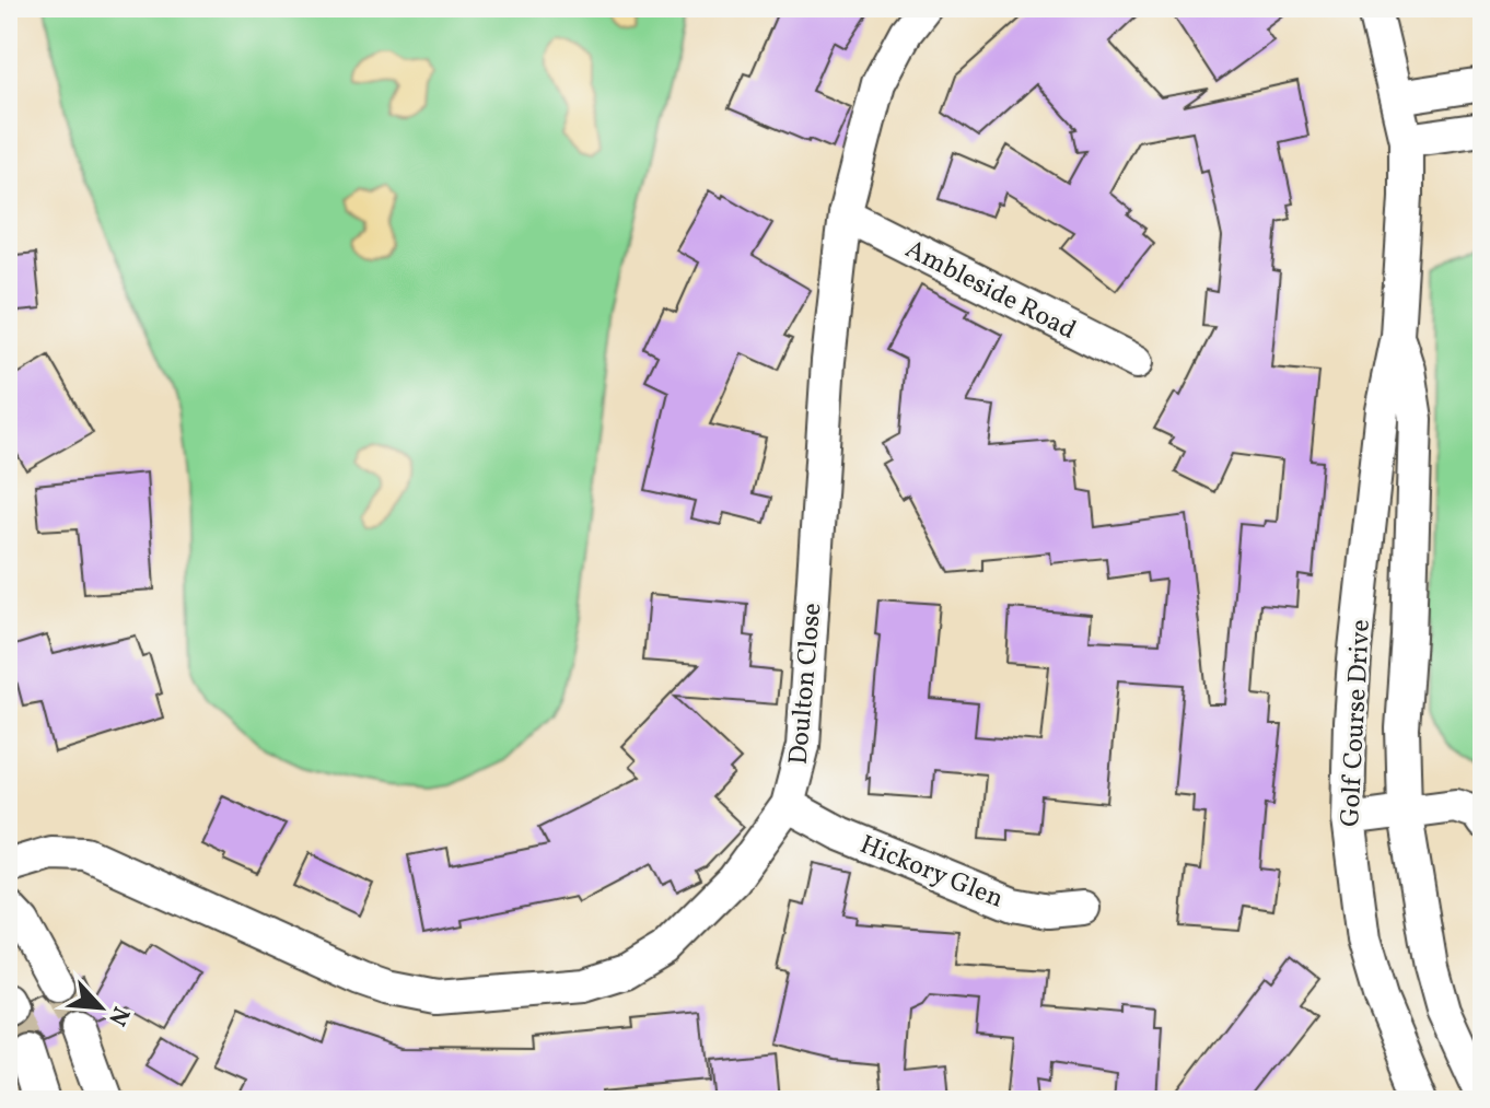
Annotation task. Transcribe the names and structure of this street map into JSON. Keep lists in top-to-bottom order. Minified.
{"streets":{"street":["Ambleside Road","Doulton Close","Golf Course Drive","Hickory Glen"]},"crossings":[["Ambleside Road","Doulton Close"],["Doulton Close","Hickory Glen"]],"north":"bottom right"}
